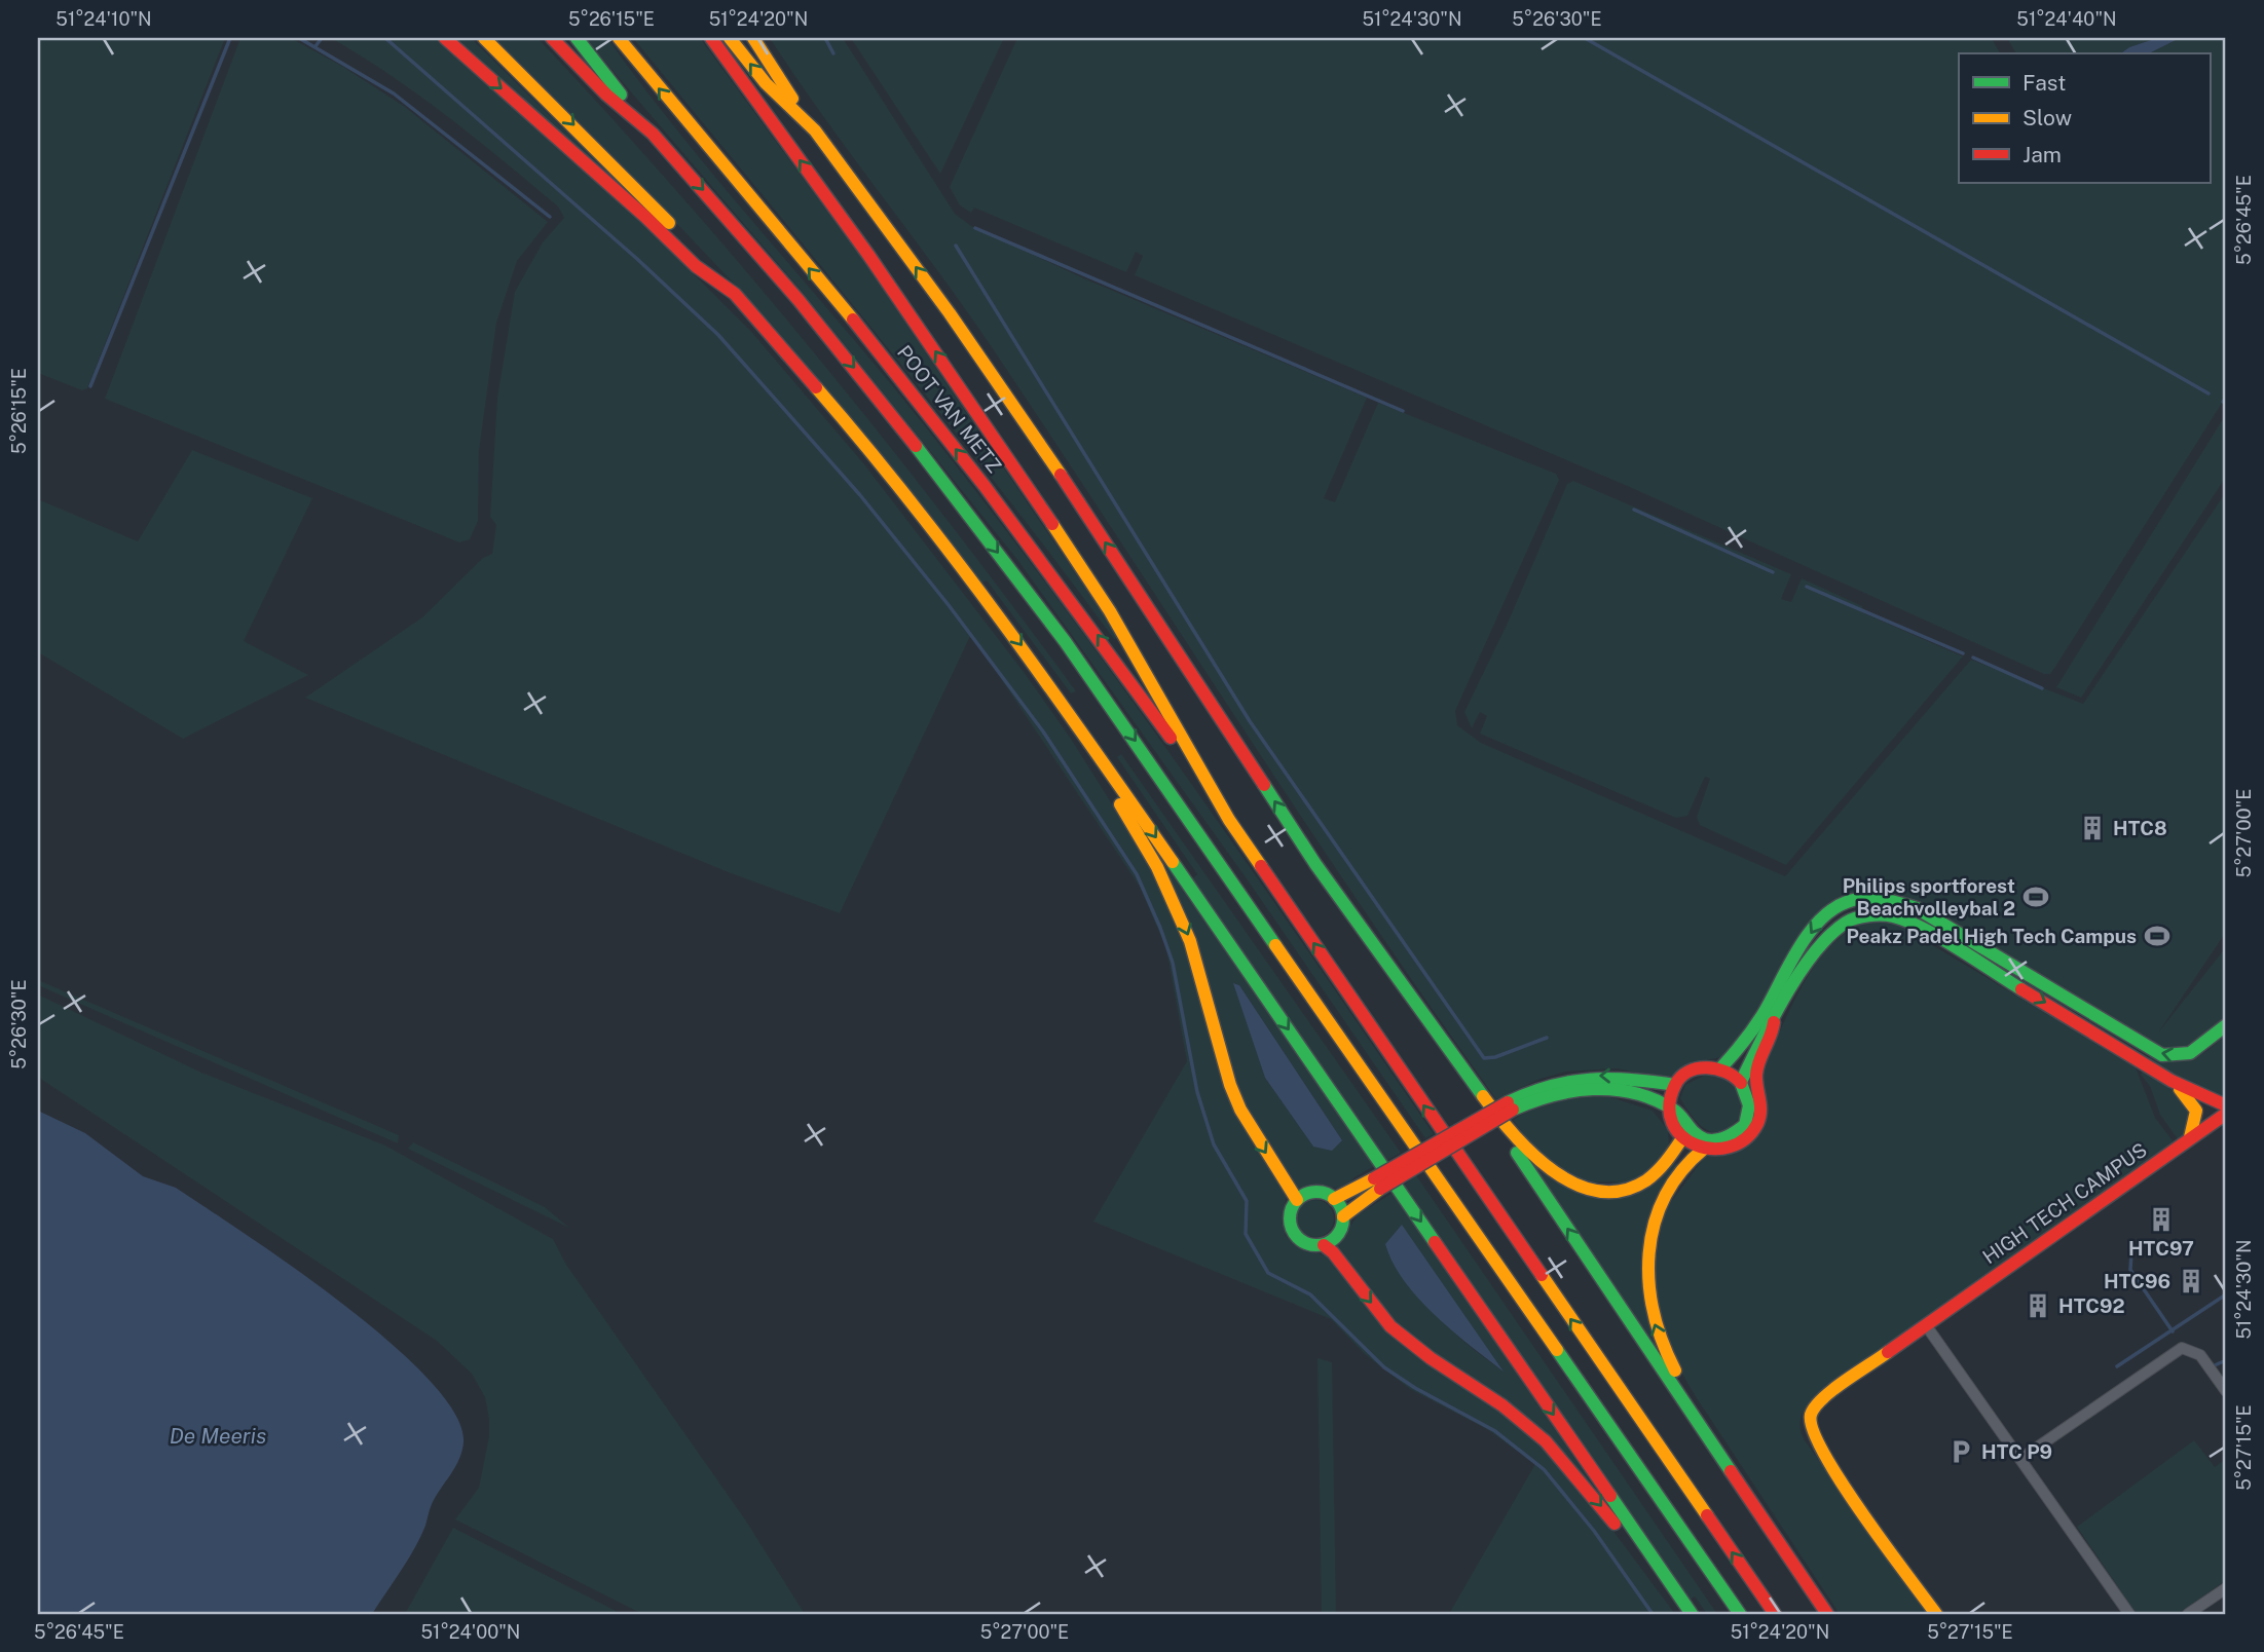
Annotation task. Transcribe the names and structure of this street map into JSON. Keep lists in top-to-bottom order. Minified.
{"streets":{"main road":["POOT VAN METZ","HIGH TECH CAMPUS"]},"water":["De Meeris"],"places":{"building":["HTC8","HTC97","HTC96","HTC92"],"sports":["Philips sportforest Beachvolleybal 2","Peakz Padel High Tech Campus"],"parking":["HTC P9"]},"legend":["Fast","Slow","Jam"],"coordinates":["51°24'10\"N","5°26'15\"E","51°24'20\"N","51°24'30\"N","5°26'30\"E","51°24'40\"N","5°26'45\"E","5°27'00\"E","5°27'15\"E","51°24'00\"N"]}
